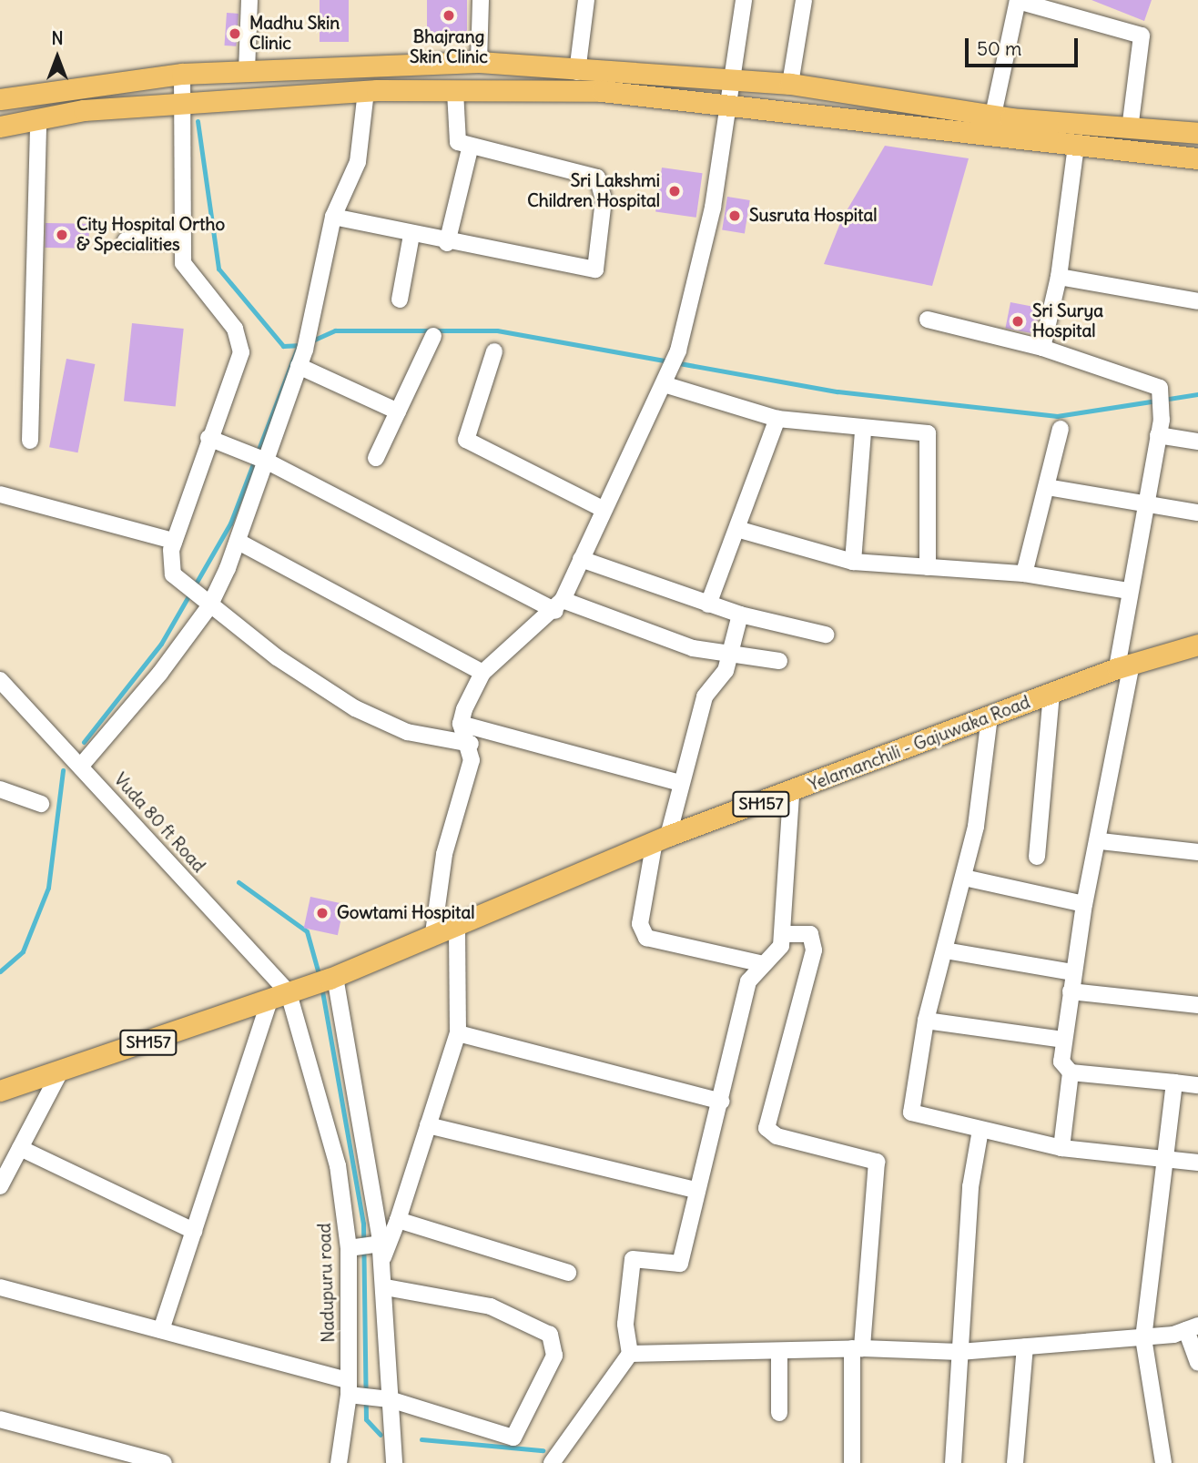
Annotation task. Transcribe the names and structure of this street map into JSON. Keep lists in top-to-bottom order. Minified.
{"streets":{"main road":["Yelamanchili - Gajuwaka Road","SH157"],"street":["Vuda 80 ft Road","Nadupuru road"]},"crossings":[["Yelamanchili - Gajuwaka Road","Vuda 80 ft Road"],["Yelamanchili - Gajuwaka Road","Nadupuru road"],["Vuda 80 ft Road","Nadupuru road"]],"places":["Bhajrang Skin Clinic","Madhu Skin Clinic","Sri Lakshmi Children Hospital","Susruta Hospital","City Hospital Ortho & Specialities","Sri Surya Hospital","Gowtami Hospital"],"scale_bar":"50 m","north":"top"}
